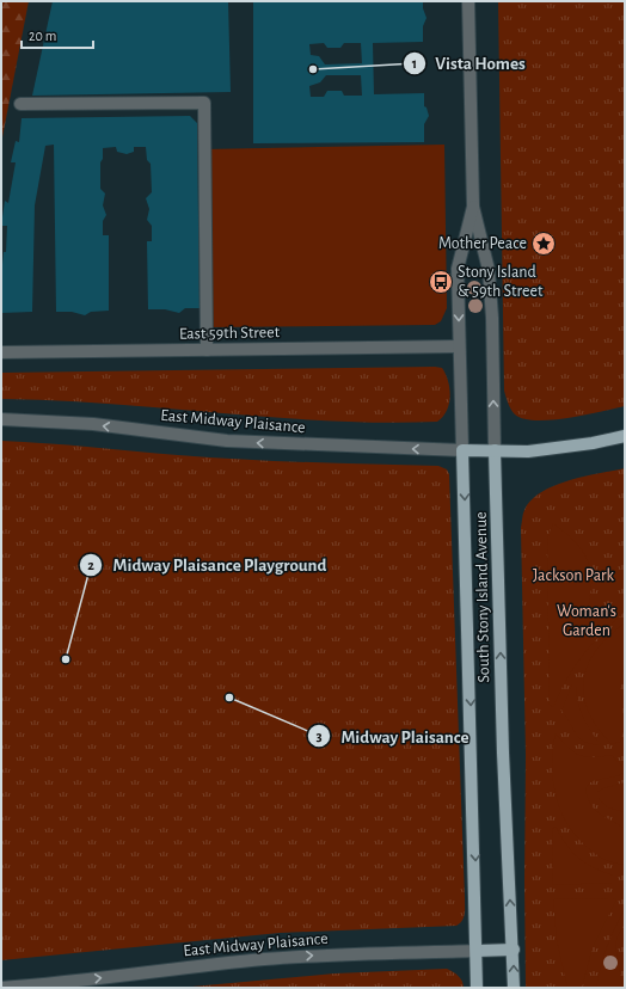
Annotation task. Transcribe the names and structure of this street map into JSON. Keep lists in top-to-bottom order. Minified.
{"streets":{"main road":["East Midway Plaisance","South Stony Island Avenue"],"street":["East 59th Street"]},"crossings":[["East 59th Street","South Stony Island Avenue"],["East Midway Plaisance","South Stony Island Avenue"]],"parks":["Jackson Park","Woman's Garden"],"places":{"other":["Vista Homes","Midway Plaisance Playground","Midway Plaisance"],"place":["Mother Peace"],"bus stop":["Stony Island & 59th Street"]},"scale_bar":"20 m"}
